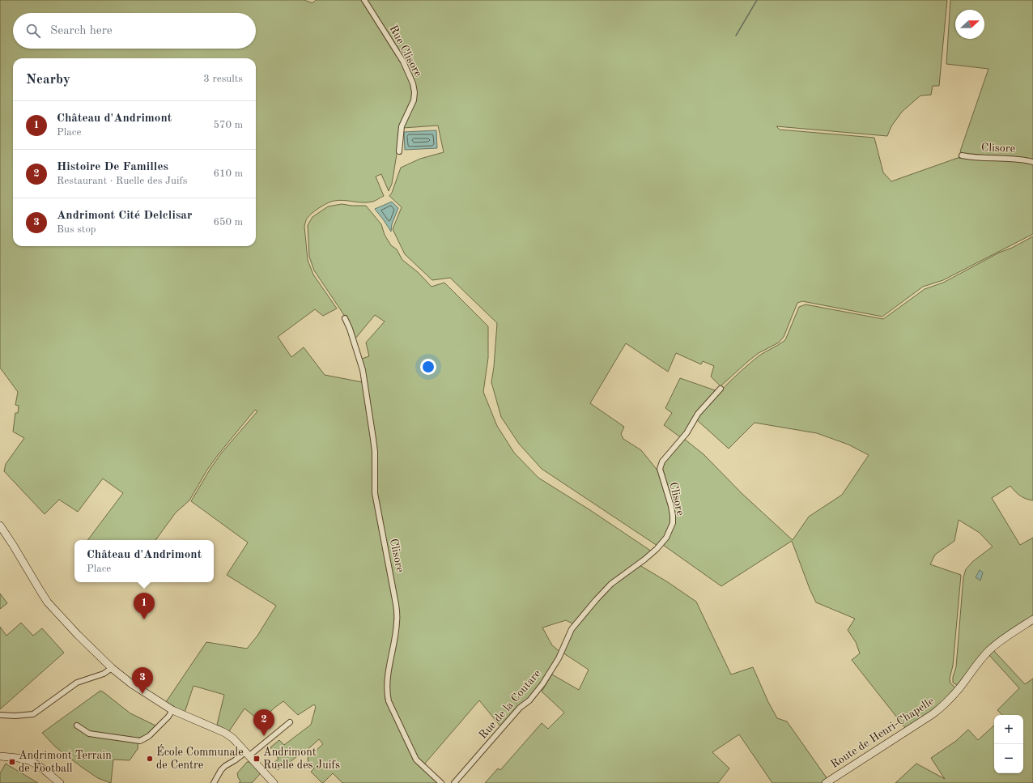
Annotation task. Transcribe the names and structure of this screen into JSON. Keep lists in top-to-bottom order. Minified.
{"streets":{"street":["Rue Clisore","Clisore","Rue de la Coutare","Route de Henri-Chapelle"]},"crossings":[["Clisore","Rue de la Coutare"]],"places":{"other":["École Communale de Centre"],"transit":["Andrimont Ruelle des Juifs","Andrimont Terrain de Football"]},"north":"right","page":{"search":"Search here","heading":["Nearby","3 results"],"list":[{"mark":"1","name":"Château d'Andrimont","note":"Place","value":"570 m"},{"mark":"2","name":"Histoire De Familles","note":"Restaurant · Ruelle des Juifs","value":"610 m"},{"mark":"3","name":"Andrimont Cité Delclisar","note":"Bus stop","value":"650 m"}],"popup":["Château d'Andrimont","Place"],"pins":["1","3","2"],"map_buttons":["+","−"]}}
